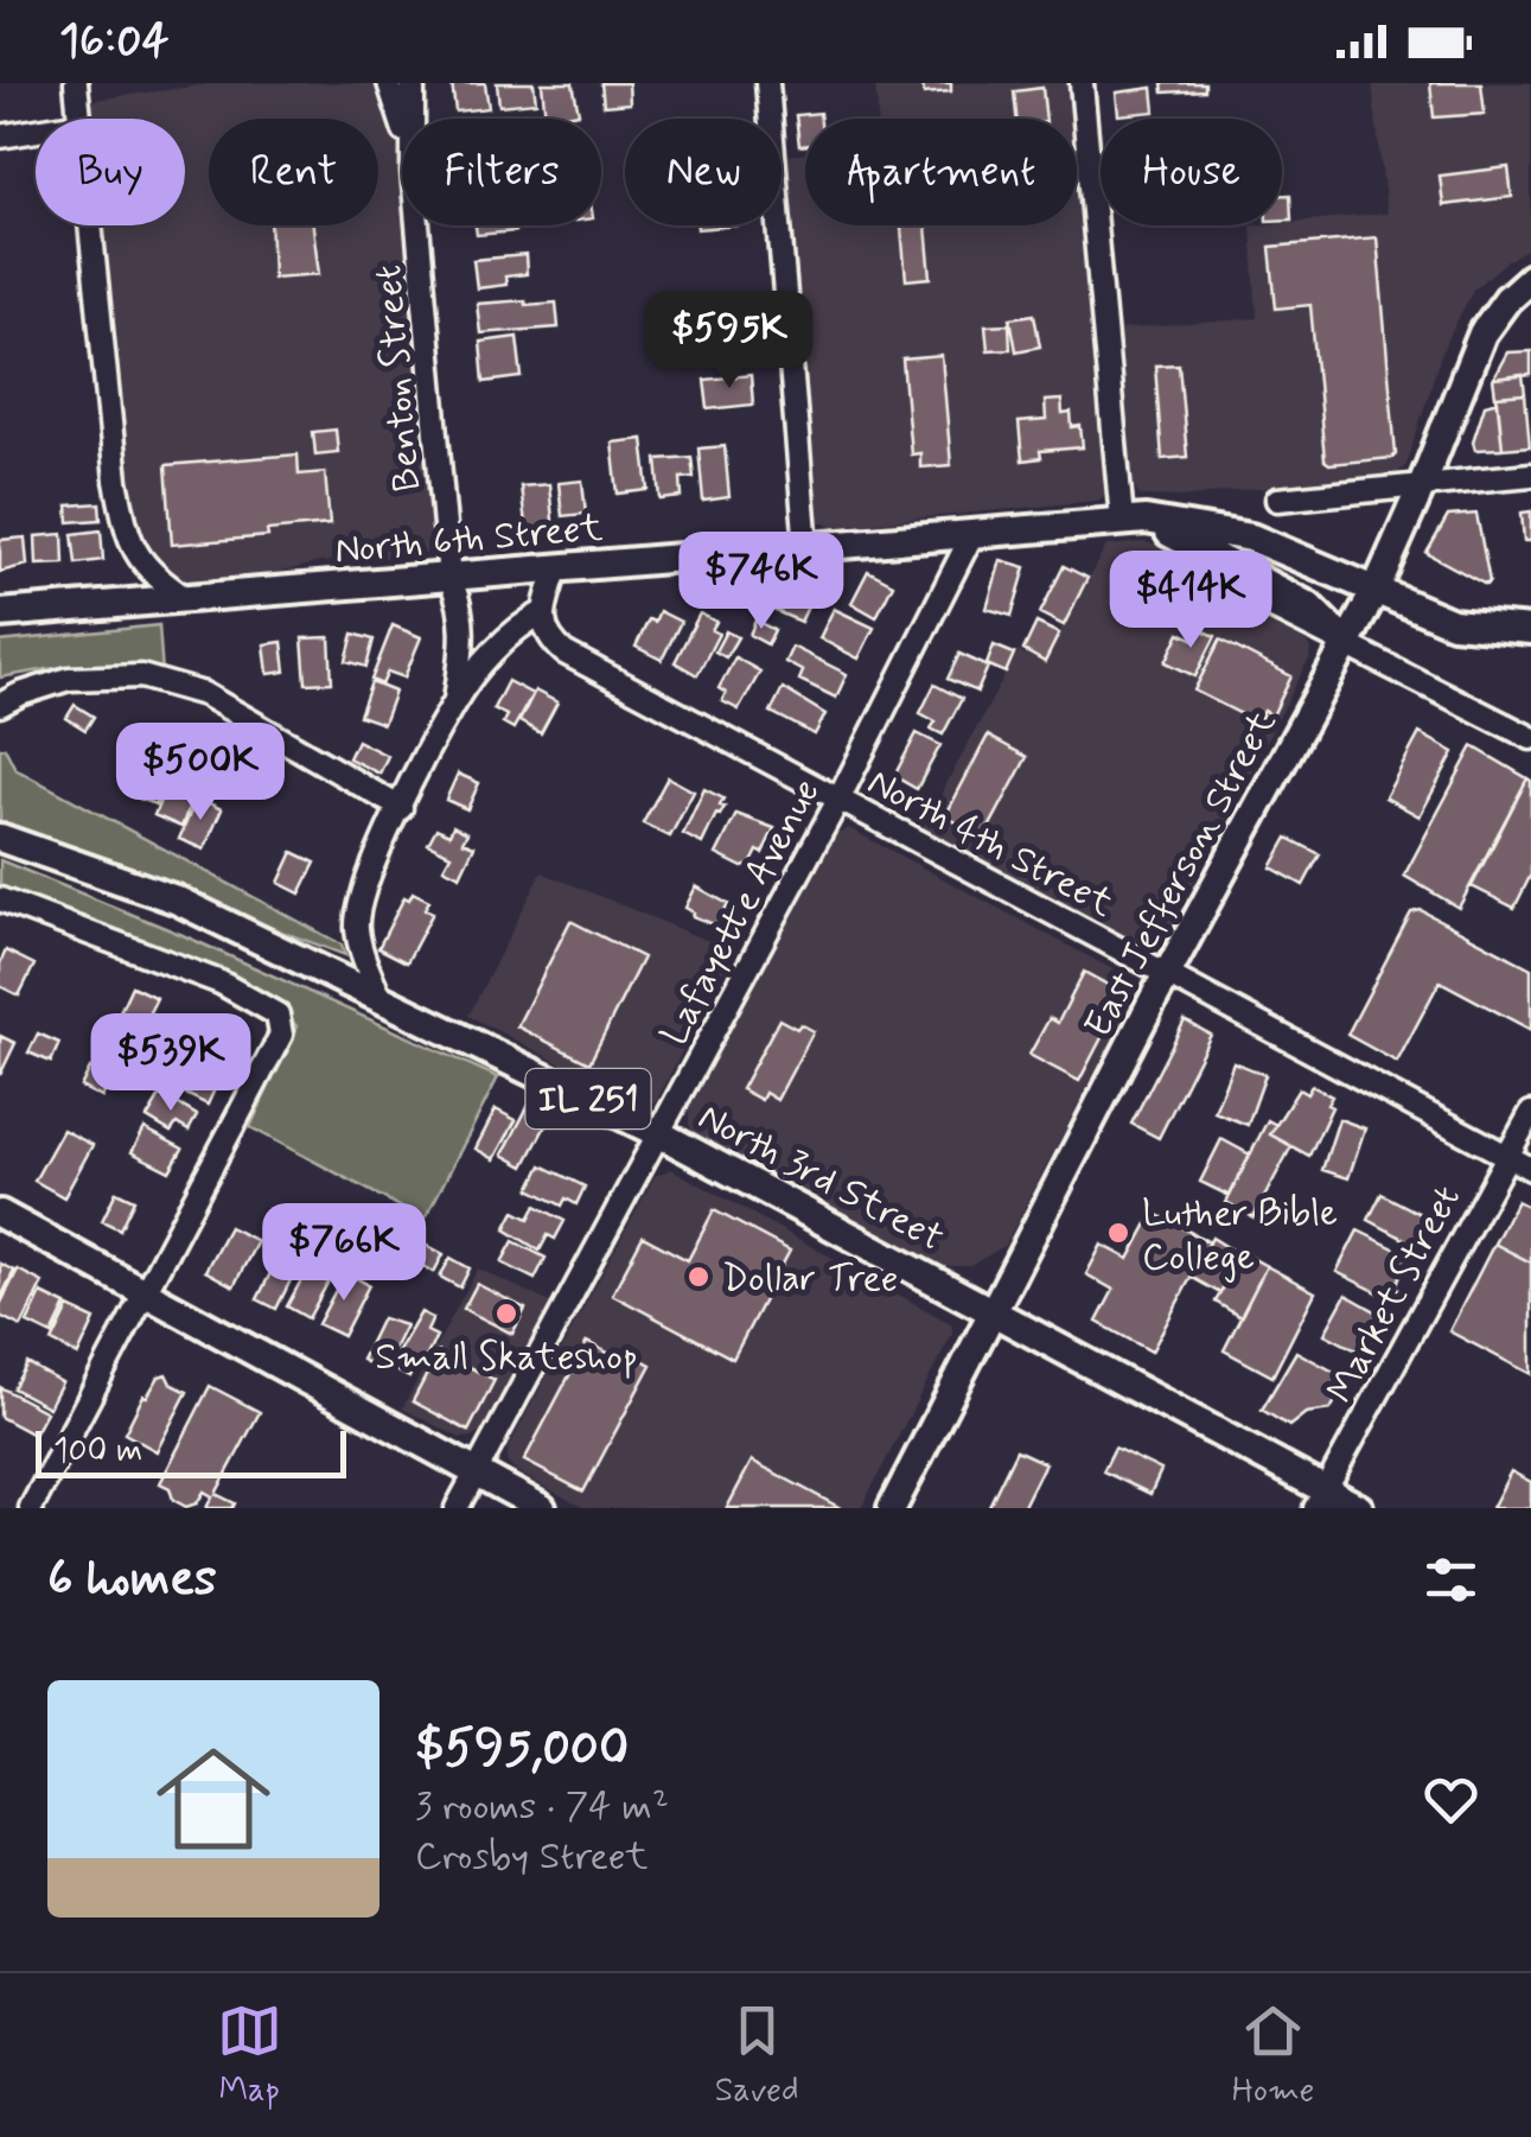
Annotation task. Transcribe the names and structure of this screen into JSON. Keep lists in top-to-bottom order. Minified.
{"streets":{"main road":["North 6th Street","East Jefferson Street","IL 251","North 3rd Street"],"street":["Benton Street","North 4th Street","Lafayette Avenue","Market Street"]},"crossings":[["Benton Street","North 6th Street"],["North 6th Street","East Jefferson Street"],["North 6th Street","Lafayette Avenue"],["North 4th Street","East Jefferson Street"],["North 4th Street","Lafayette Avenue"],["North 4th Street","Market Street"],["East Jefferson Street","North 3rd Street"],["Lafayette Avenue","North 3rd Street"],["North 3rd Street","Market Street"]],"places":["Luther Bible College","Dollar Tree","Small Skateshop"],"scale_bar":"100 m","page":{"status":"16:04","chip":["Buy","Rent","Filters","New","Apartment","House"],"price":["$595K","$746K","$414K","$500K","$539K","$766K"],"scale":"100 m","heading":"6 homes","list":[{"name":"$595,000","note":"3 rooms · 74 m² · Crosby Street"}],"tabs":["Map","Saved","Home"]}}
